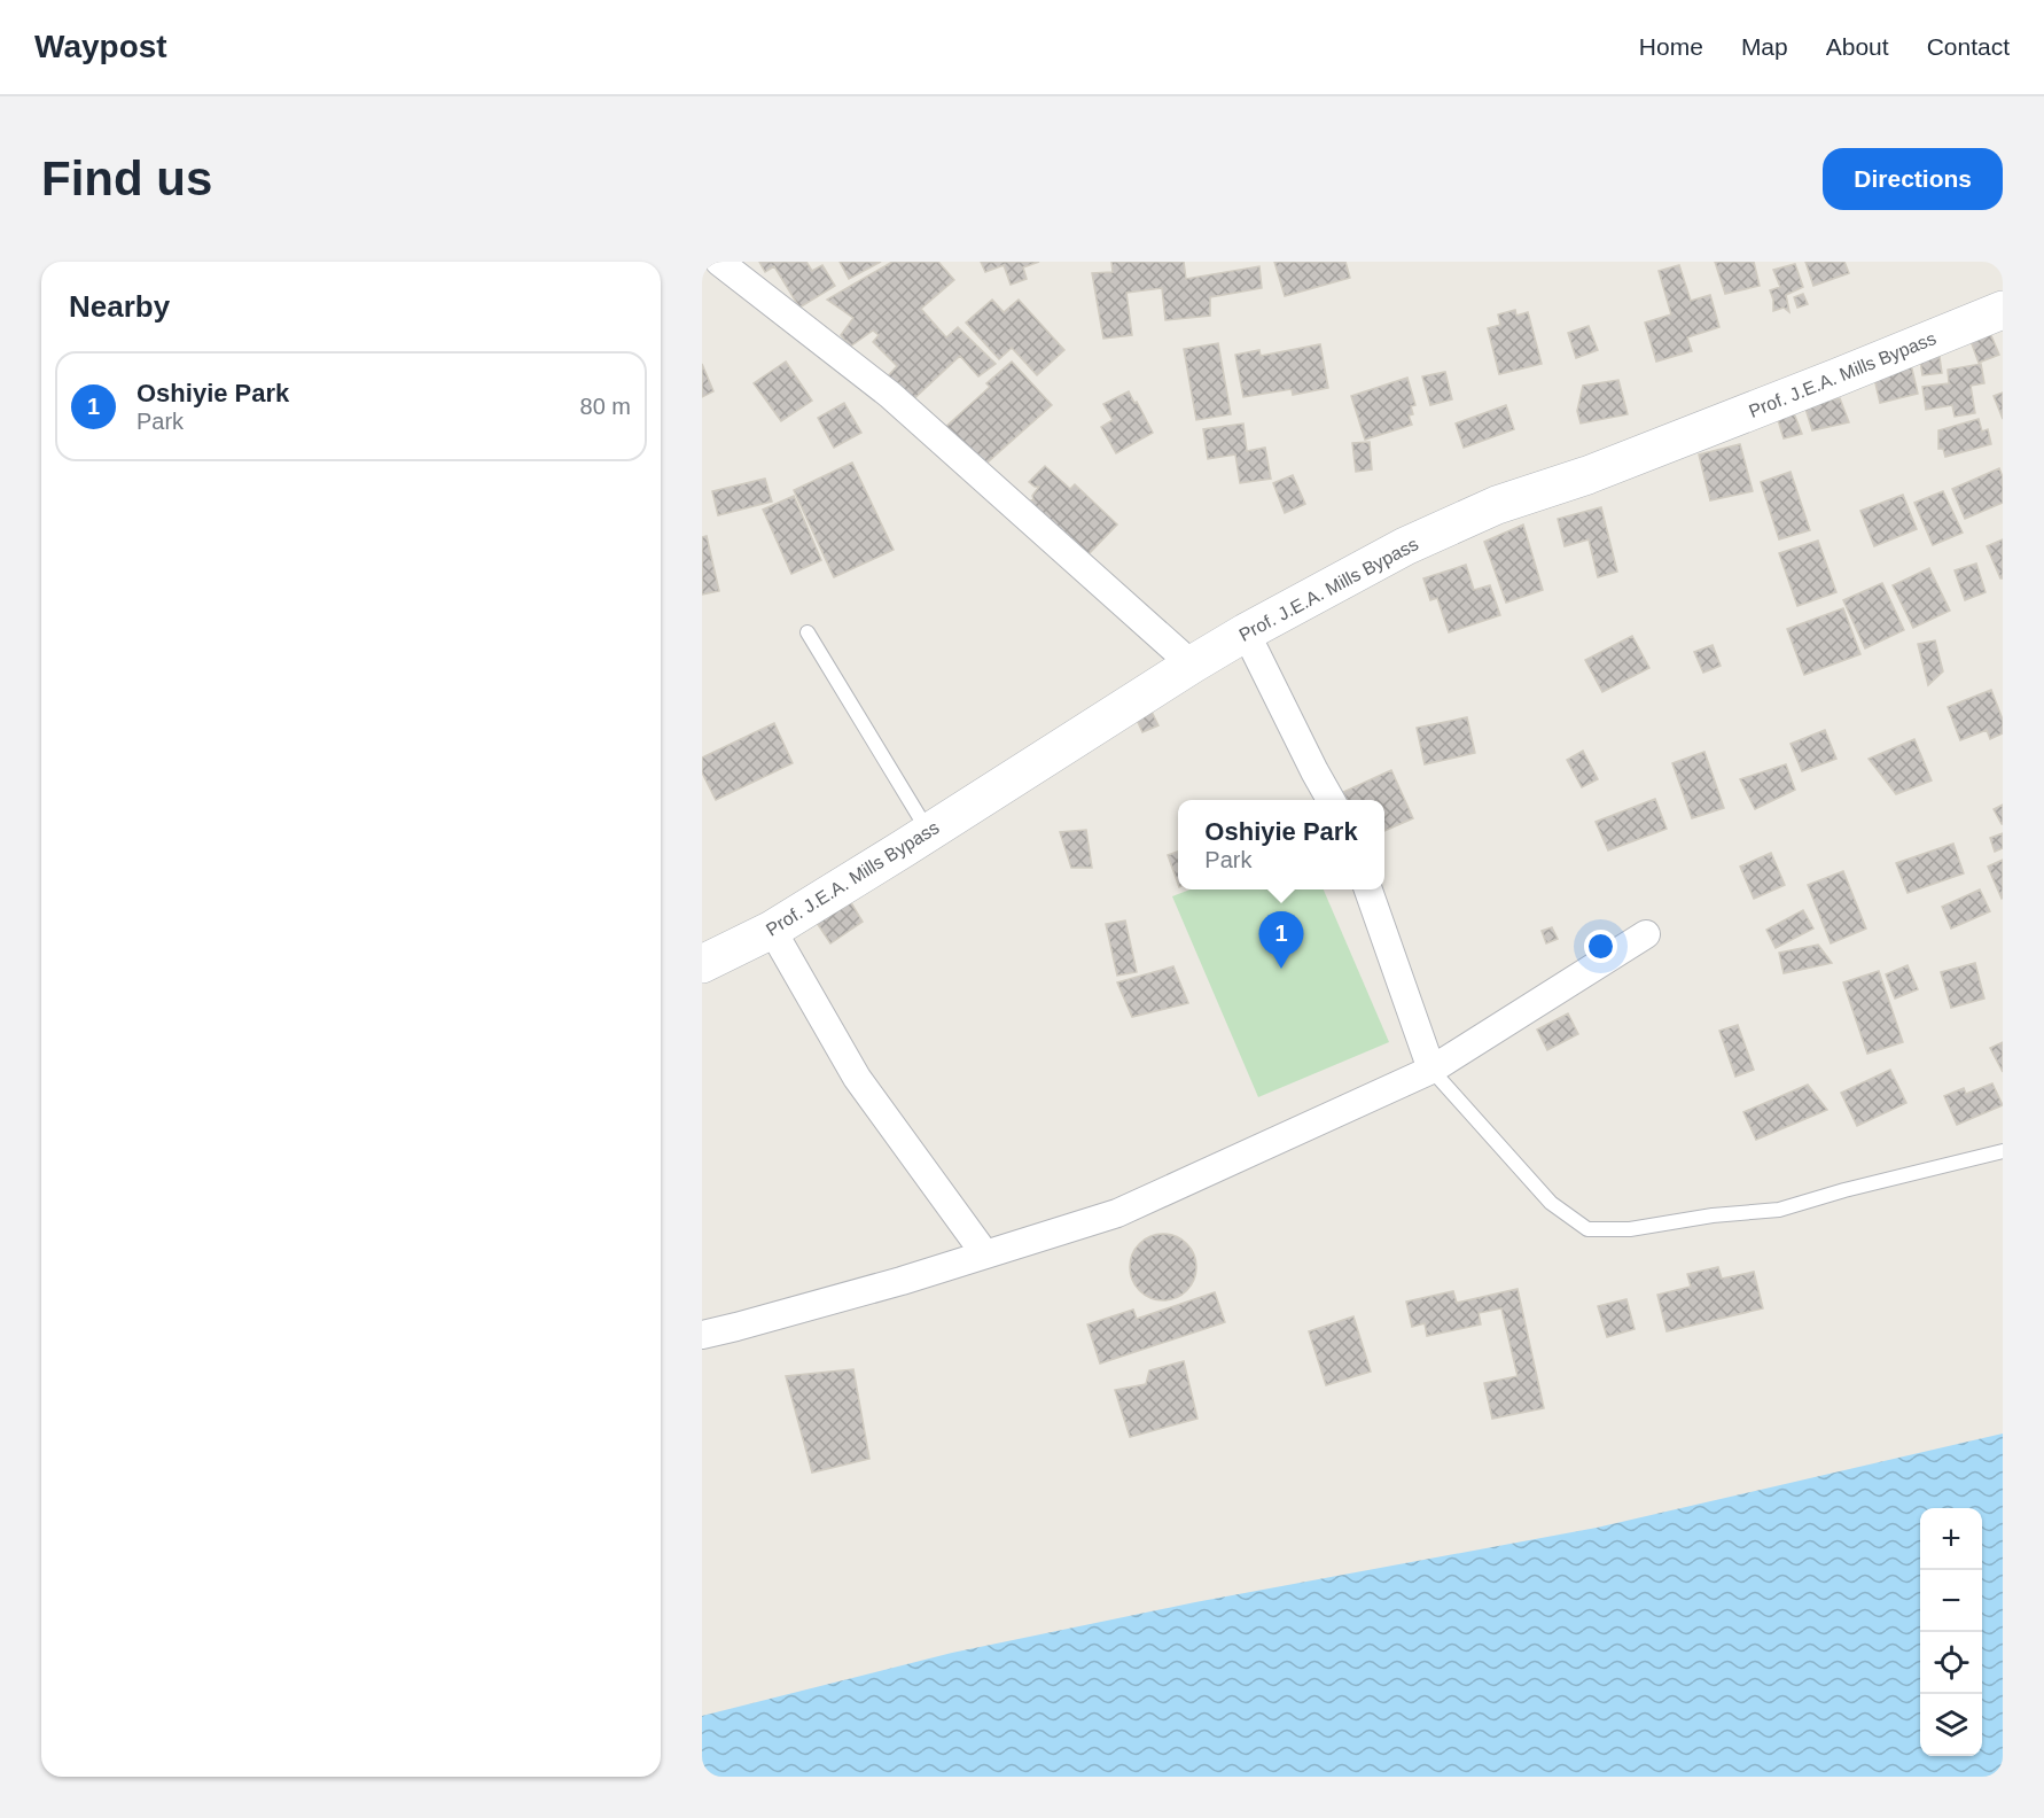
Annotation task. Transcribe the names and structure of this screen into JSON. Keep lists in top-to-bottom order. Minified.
{"streets":{"street":["Prof. J.E.A. Mills Bypass"]},"page":{"header":"Waypost","nav":["Home","Map","About","Contact"],"buttons":"Directions","title":"Find us","heading":"Nearby","list":[{"mark":"1","name":"Oshiyie Park","note":"Park","value":"80 m"}],"popup":["Oshiyie Park","Park"],"pins":"1","map_buttons":["+","−"]}}
